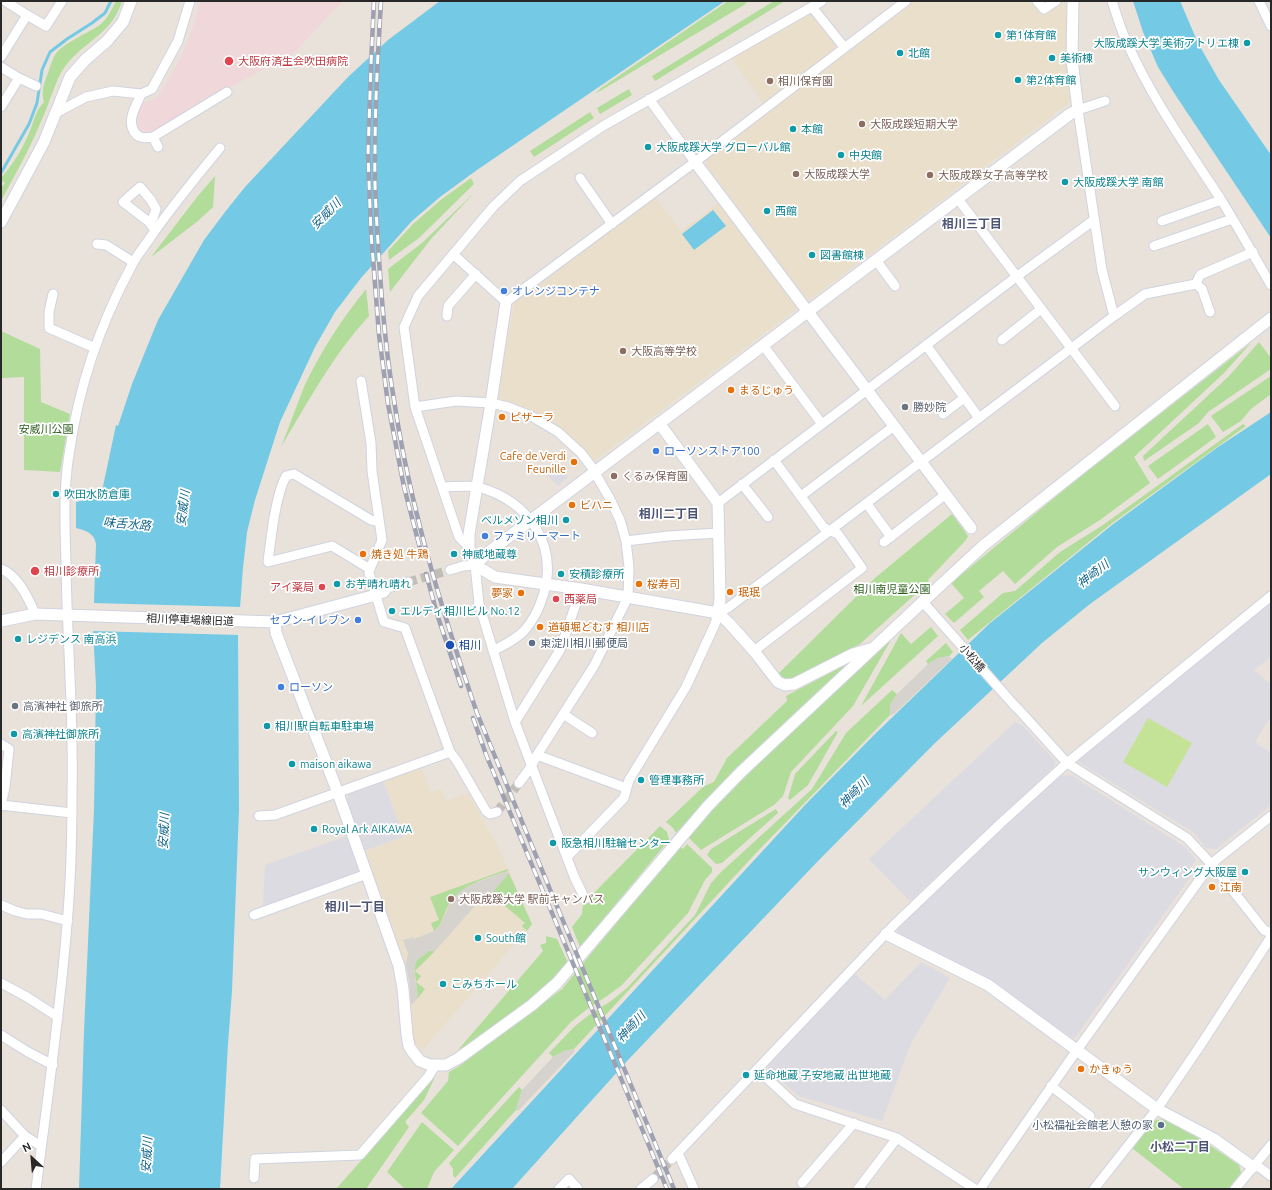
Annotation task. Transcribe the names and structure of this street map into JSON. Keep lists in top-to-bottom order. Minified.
{"streets":{"street":["相川停車場線旧道","小松橋"]},"districts":["相川三丁目","相川二丁目","相川一丁目","小松二丁目"],"water":["安威川","味舌水路","神崎川"],"parks":["安威川公園","相川南児童公園"],"places":["第1体育館","大阪成蹊大学 美術アトリエ棟","北館","美術棟","大阪府済生会吹田病院","第2体育館","相川保育園","大阪成蹊短期大学","本館","大阪成蹊大学 グローバル館","中央館","大阪成蹊大学","大阪成蹊女子高等学校","大阪成蹊大学 南館","西館","図書館棟","オレンジコンテナ","大阪高等学校","まるじゅう","勝妙院","ピザーラ","ローソンストア100","Cafe de Verdi Feunille","くるみ保育園","吹田水防倉庫","ビハニ","ベルメゾン相川","ファミリーマート","焼き処 牛鶏","神威地蔵尊","相川診療所","安積診療所","お芋晴れ晴れ","桜寿司","アイ薬局","珉珉","夢家","西薬局","エルディ相川ビル No.12","セブン-イレブン","道頓堀どむす 相川店","レジデンス 南高浜","東淀川相川郵便局","相川","ローソン","高濱神社 御旅所","相川駅自転車駐車場","高濱神社御旅所","maison aikawa","管理事務所","Royal Ark AIKAWA","阪急相川駐輪センター","サンウィング大阪屋","江南","大阪成蹊大学 駅前キャンパス","South館","こみちホール","かきゅう","延命地蔵 子安地蔵 出世地蔵","小松福祉会館老人憩の家"],"north":"top left"}
